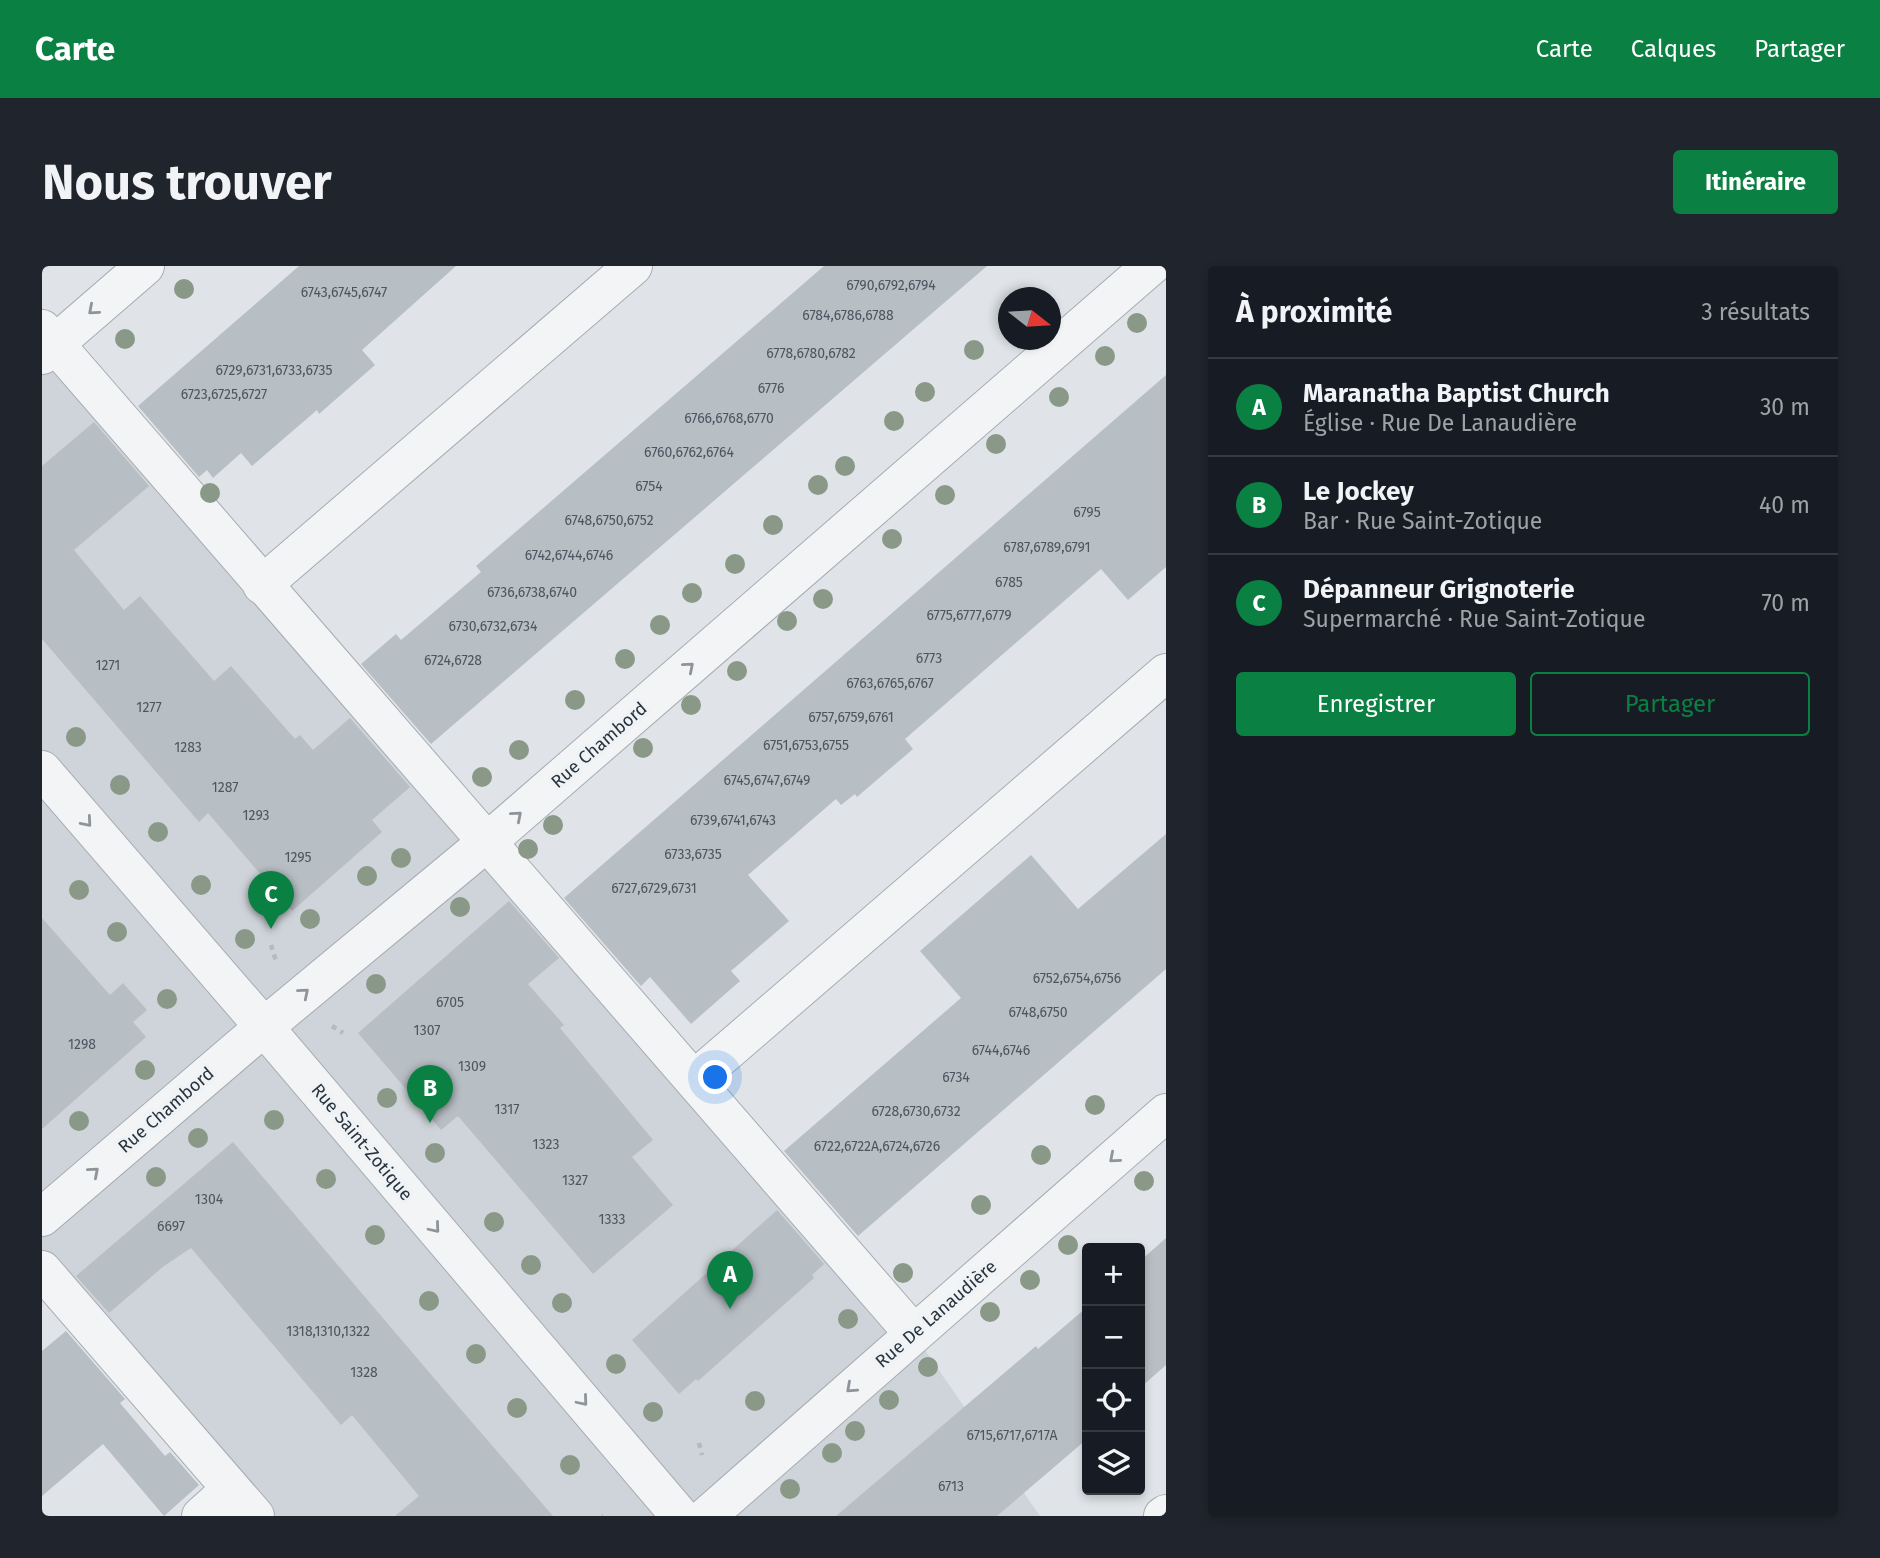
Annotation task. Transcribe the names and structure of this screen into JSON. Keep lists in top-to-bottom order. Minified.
{"streets":{"street":["Rue Chambord","Rue Saint-Zotique","Rue De Lanaudière"]},"crossings":[["Rue Chambord","Rue Saint-Zotique"]],"house_numbers":["6790,6792,6794","6743,6745,6747","6784,6786,6788","6778,6780,6782","6729,6731,6733,6735","6776","6723,6725,6727","6766,6768,6770","6760,6762,6764","6754","6795","6748,6750,6752","6787,6789,6791","6742,6744,6746","6785","6736,6738,6740","6775,6777,6779","6730,6732,6734","6773","6724,6728","1271","6763,6765,6767","1277","6757,6759,6761","6751,6753,6755","1283","6745,6747,6749","1287","1293","6739,6741,6743","6733,6735","1295","6727,6729,6731","6752,6754,6756","6705","6748,6750","1307","1298","6744,6746","1309","6734","1317","6728,6730,6732","1323","6722,6722A,6724,6726","1327","1304","1333","6697","1318,1310,1322","1328","6715,6717,6717A","6713"],"north":"right","page":{"header":"Carte","nav":["Carte","Calques","Partager"],"buttons":["Itinéraire",["Enregistrer","Partager"]],"title":"Nous trouver","heading":["À proximité","3 résultats"],"list":[{"mark":"A","name":"Maranatha Baptist Church","note":"Église · Rue De Lanaudière","value":"30 m"},{"mark":"B","name":"Le Jockey","note":"Bar · Rue Saint-Zotique","value":"40 m"},{"mark":"C","name":"Dépanneur Grignoterie","note":"Supermarché · Rue Saint-Zotique","value":"70 m"}],"pins":["C","B","A"],"map_buttons":["+","−"]}}
